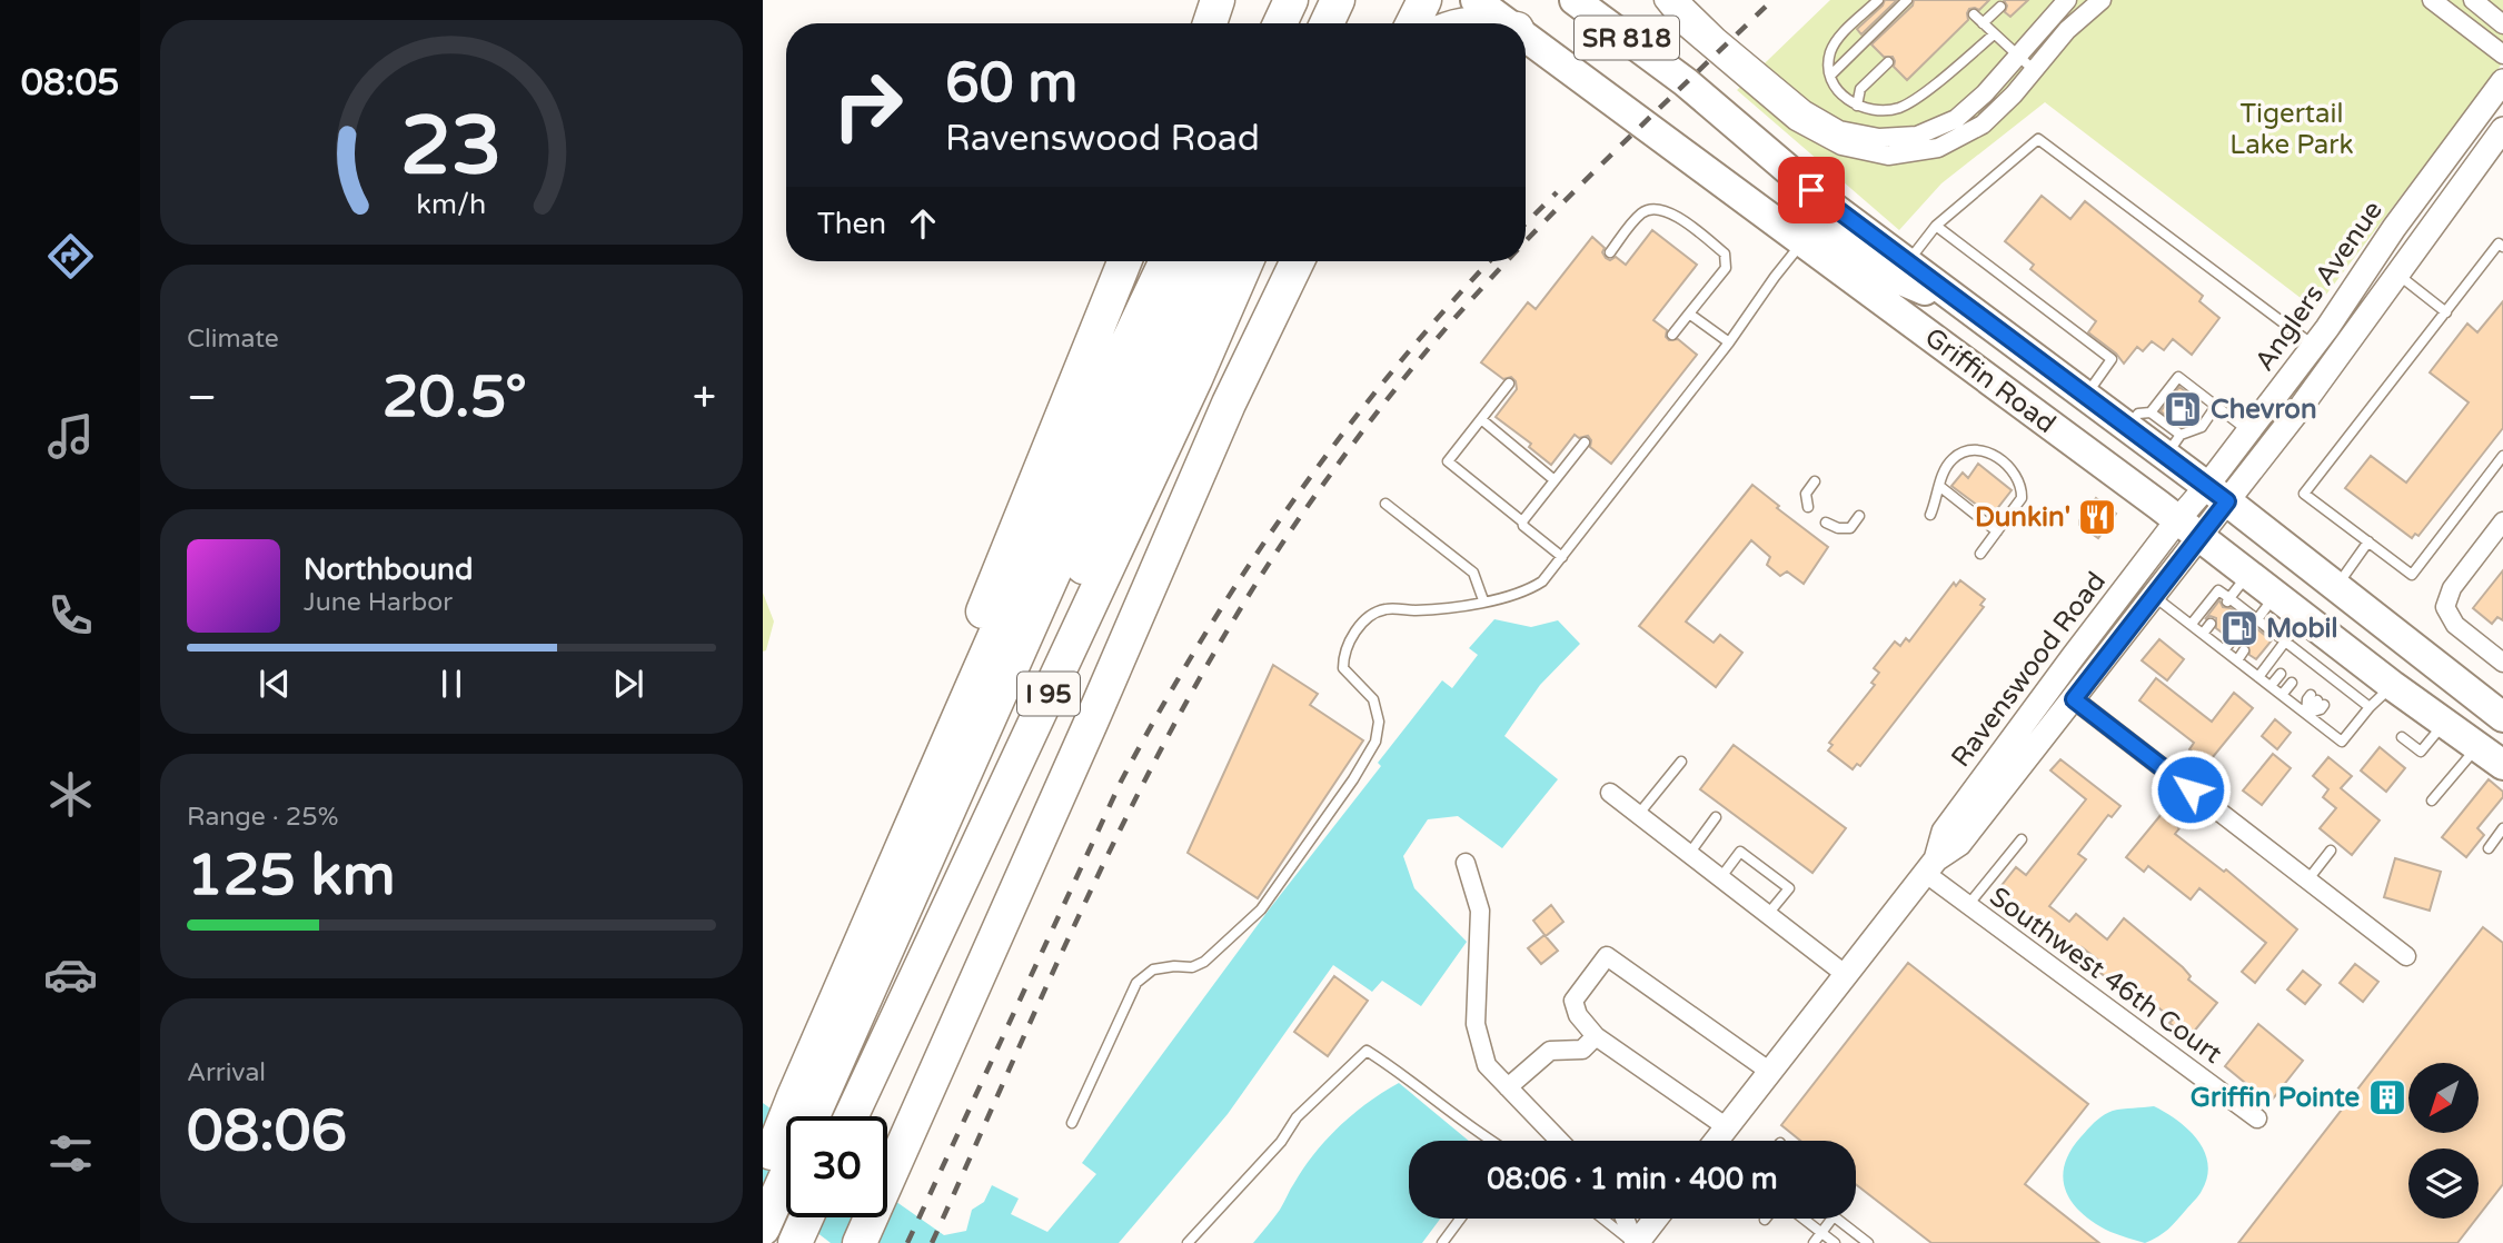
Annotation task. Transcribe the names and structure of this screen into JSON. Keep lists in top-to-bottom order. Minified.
{"streets":{"highway":["I 95"],"main road":["SR 818","Griffin Road"],"street":["Anglers Avenue","Ravenswood Road","Southwest 46th Court"]},"crossings":[["Anglers Avenue","Griffin Road"],["Anglers Avenue","Ravenswood Road"],["Griffin Road","Ravenswood Road"],["Ravenswood Road","Southwest 46th Court"]],"parks":["Tigertail Lake Park"],"places":{"fuel station":["Chevron","Mobil"],"restaurant":["Dunkin'"],"building":["Griffin Pointe"]},"north":"bottom left","page":{"tabs":"08:05","turn":["60 m","Ravenswood Road"],"then":"Then","tile":["Climate",["Range · 25%","125 km"],["Arrival","08:06"]],"heat":["−","20.5°","+"],"song":["Northbound","June Harbor"],"limit":"30","trip":"08:06 · 1 min · 400 m","gauge":["23","km/h"]}}
